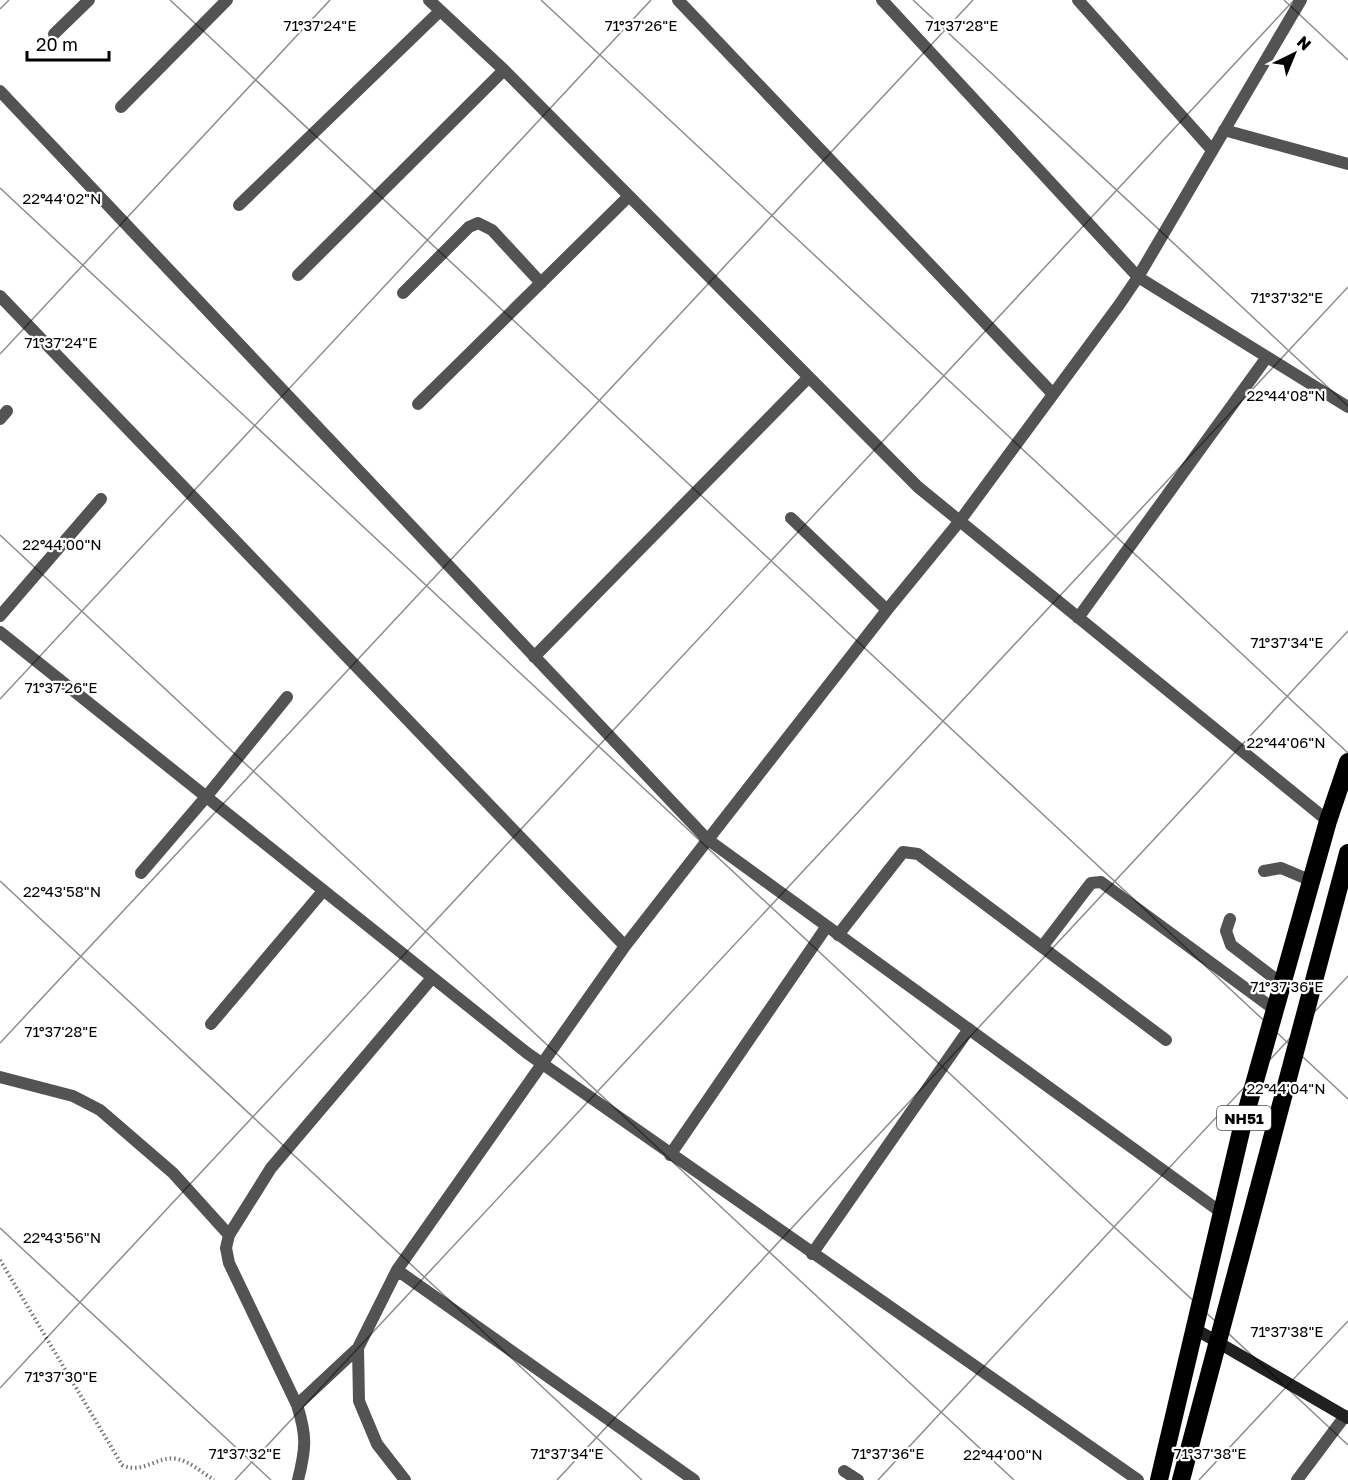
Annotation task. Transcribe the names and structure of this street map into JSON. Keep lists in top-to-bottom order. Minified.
{"streets":{"highway":["NH51"]},"scale_bar":"20 m","north":"top right","coordinates":["71°37'26\"E","71°37'28\"E","71°37'24\"E","22°44'02\"N","71°37'32\"E","22°44'08\"N","22°44'00\"N","71°37'34\"E","22°44'06\"N","22°43'58\"N","71°37'36\"E","22°44'04\"N","22°43'56\"N","71°37'38\"E","71°37'30\"E"]}
